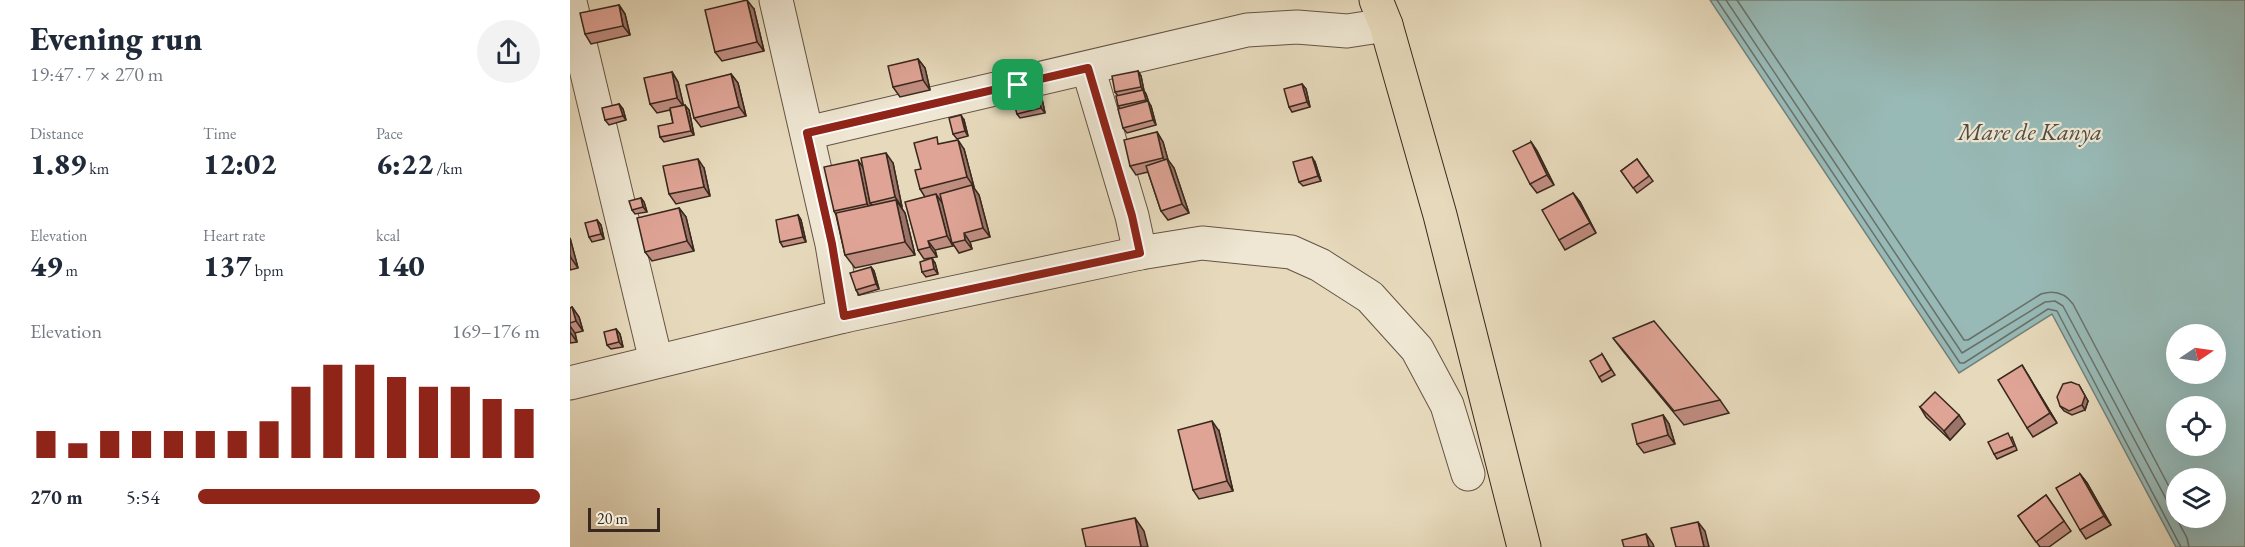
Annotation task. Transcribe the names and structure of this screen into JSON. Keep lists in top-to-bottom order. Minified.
{"water":["Mare de Kanya"],"scale_bar":"20 m","north":"right","page":{"heading":["Evening run","19:47 · 7 × 270 m"],"stats":[["Distance","1.89 km"],["Time","12:02"],["Pace","6:22 /km"],["Elevation","49 m"],["Heart rate","137 bpm"],["kcal","140"]],"chart":["Elevation","169–176 m"],"list":[{"name":"270 m","note":"5:54"}],"scale":"20 m"}}
